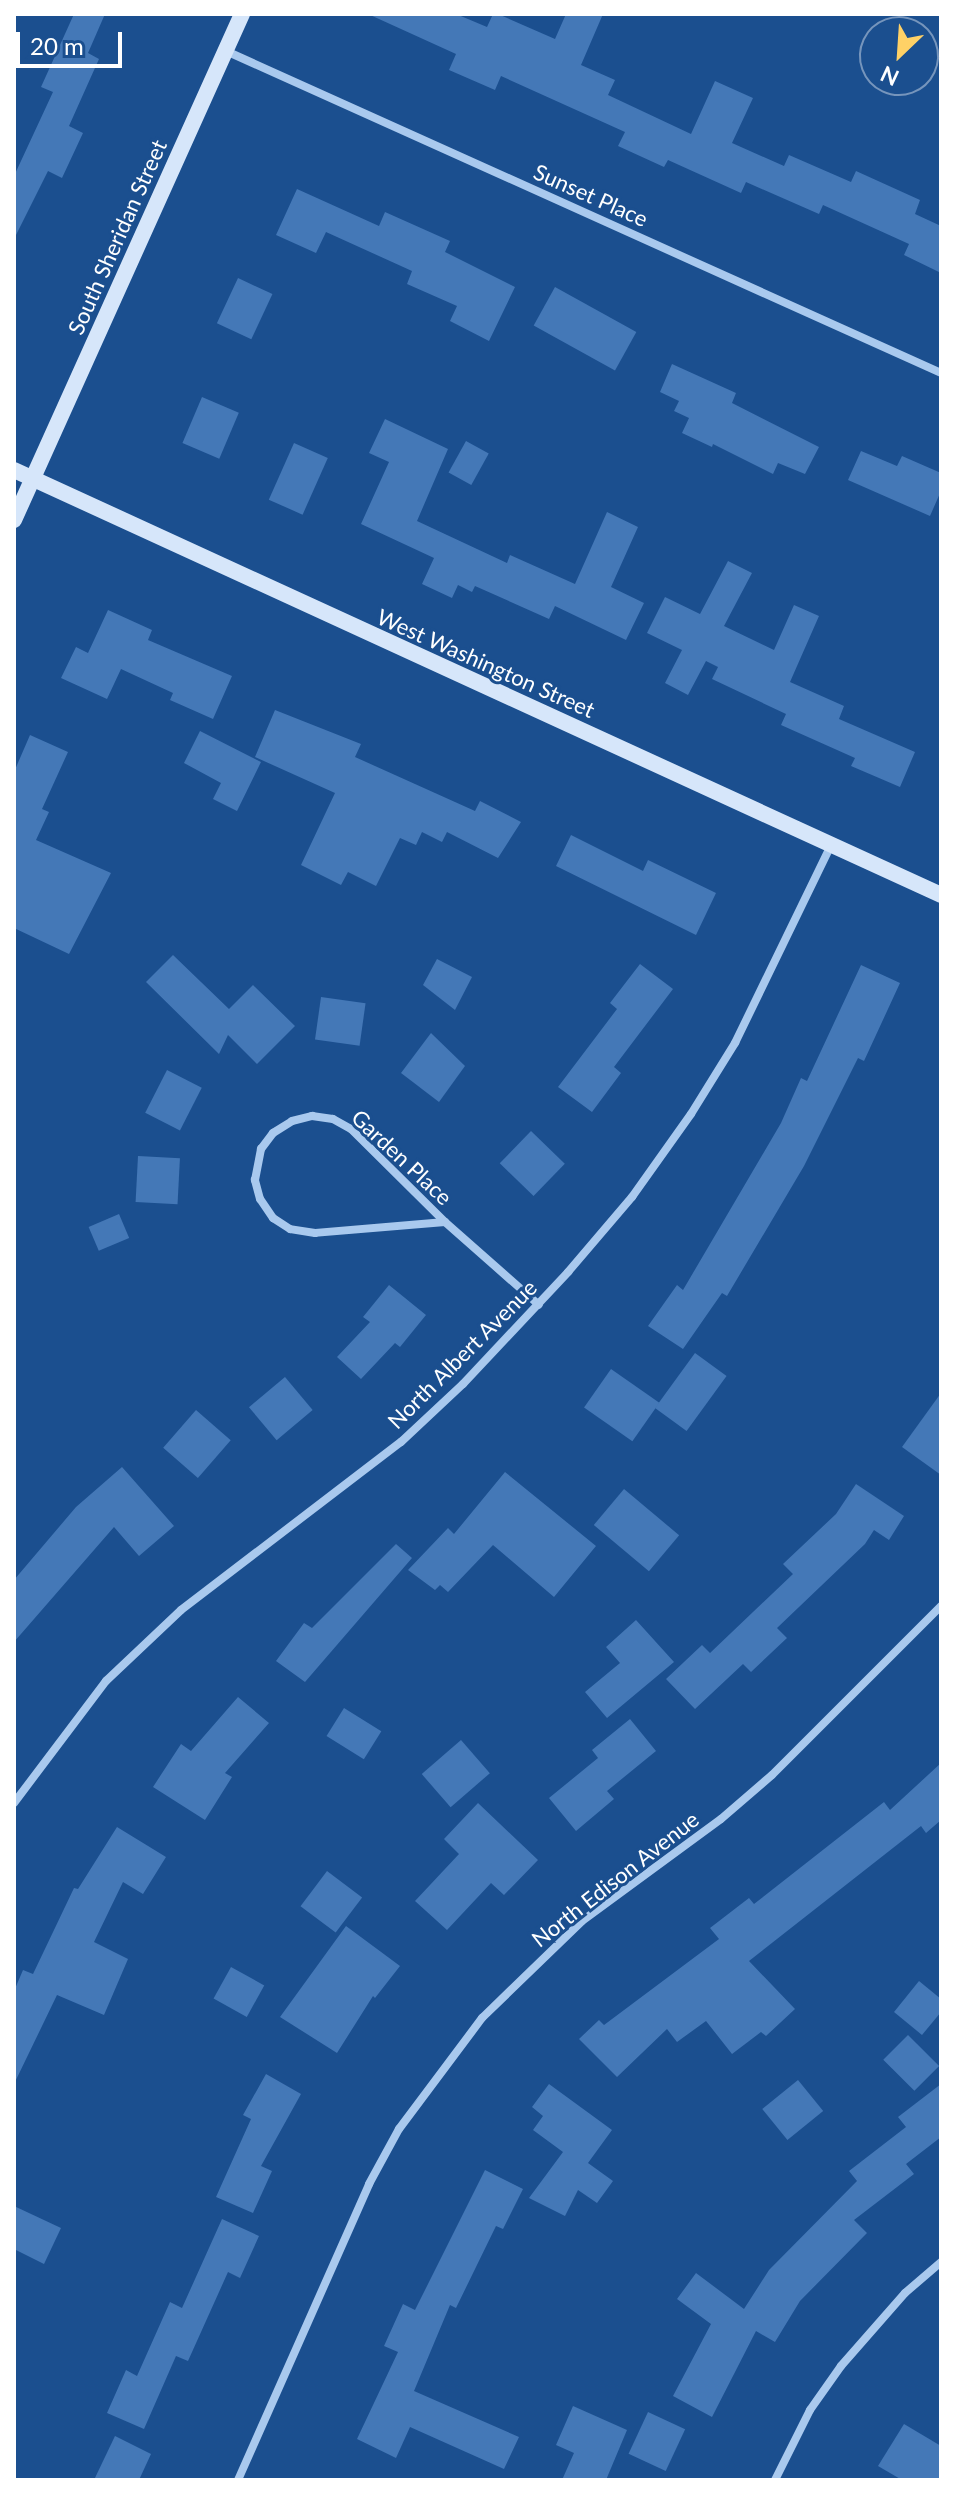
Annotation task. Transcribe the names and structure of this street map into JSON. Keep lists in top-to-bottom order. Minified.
{"streets":{"street":["Sunset Place","South Sheridan Street","West Washington Street","Garden Place","North Albert Avenue","North Edison Avenue"]},"crossings":[["Sunset Place","South Sheridan Street"],["South Sheridan Street","West Washington Street"],["West Washington Street","North Albert Avenue"],["Garden Place","North Albert Avenue"]],"scale_bar":"20 m","north":"bottom left"}
